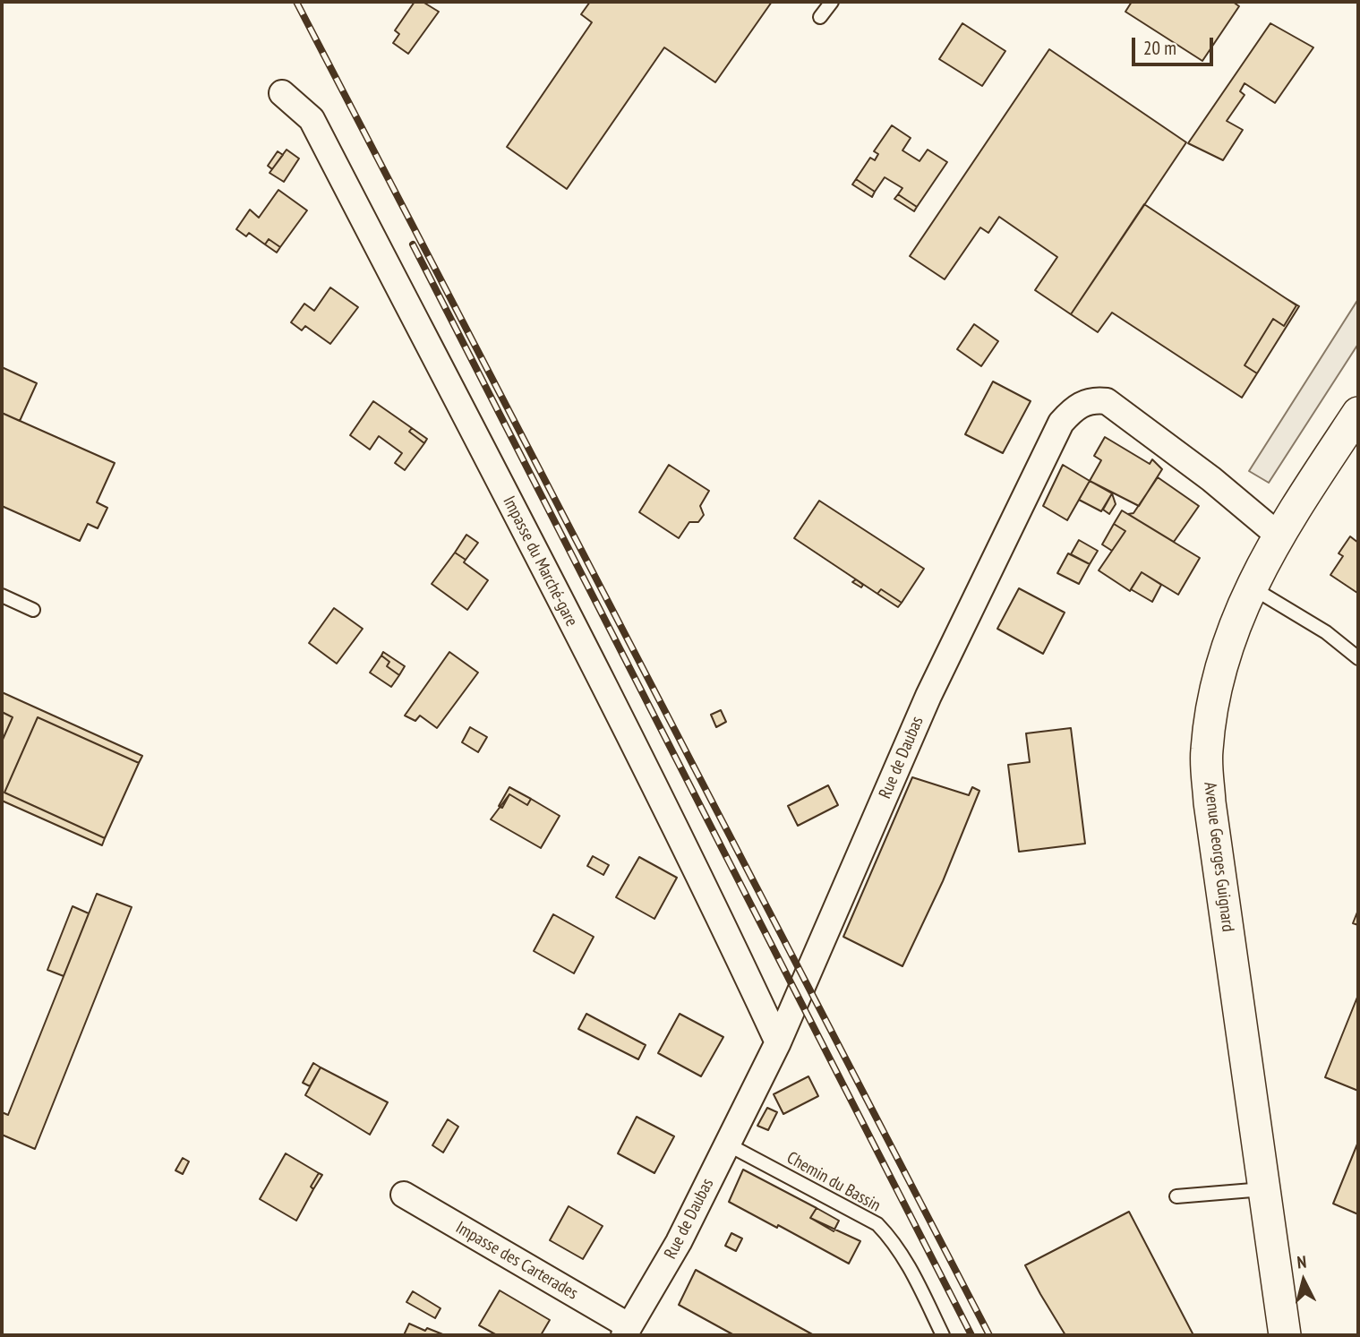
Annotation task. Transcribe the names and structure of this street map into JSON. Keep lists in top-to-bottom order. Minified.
{"streets":{"street":["Impasse du Marché-gare","Rue de Daubas","Avenue Georges Guignard","Impasse des Carterades"],"lane":["Chemin du Bassin"]},"crossings":[["Impasse du Marché-gare","Rue de Daubas"],["Rue de Daubas","Avenue Georges Guignard"],["Rue de Daubas","Chemin du Bassin"],["Rue de Daubas","Impasse des Carterades"]],"scale_bar":"20 m","north":"top"}
